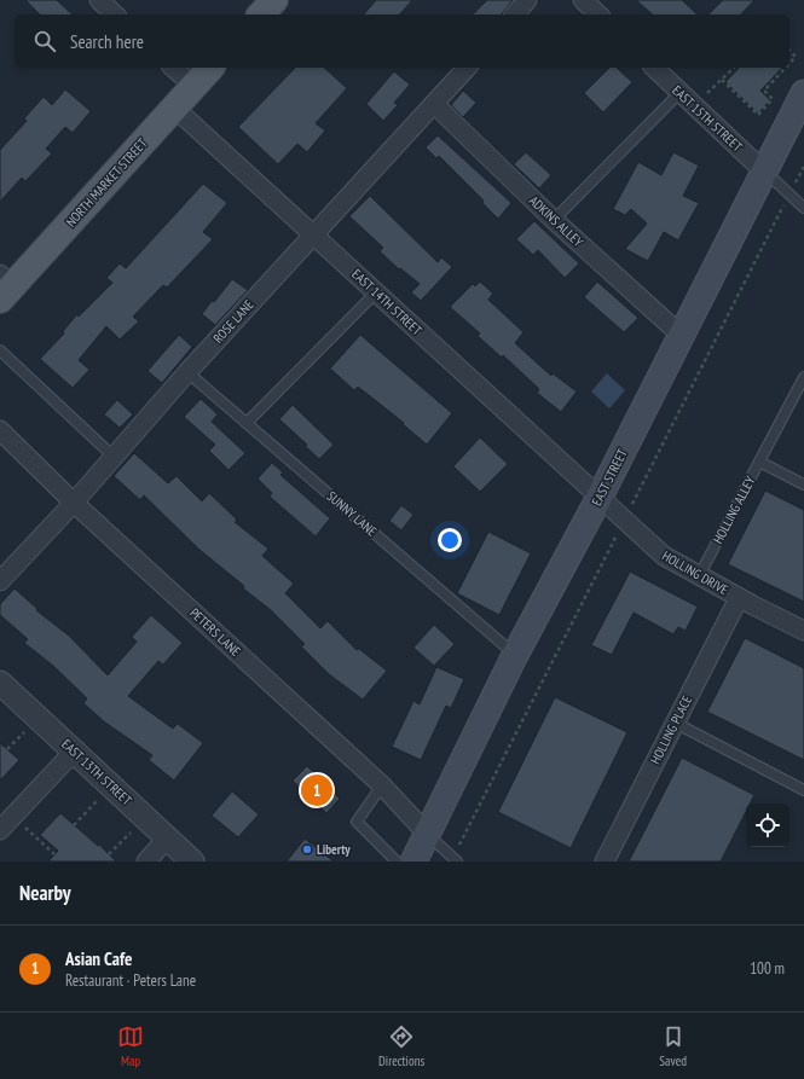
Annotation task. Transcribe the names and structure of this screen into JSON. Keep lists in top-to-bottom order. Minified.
{"streets":{"main road":["NORTH MARKET STREET","EAST STREET"],"street":["EAST 15TH STREET","ADKINS ALLEY","EAST 14TH STREET","ROSE LANE","HOLLING DRIVE","PETERS LANE","HOLLING PLACE","EAST 13TH STREET"],"lane":["HOLLING ALLEY","SUNNY LANE"]},"crossings":[["EAST 15TH STREET","EAST STREET"],["NORTH MARKET STREET","EAST 14TH STREET"],["ADKINS ALLEY","ROSE LANE"],["ADKINS ALLEY","EAST STREET"],["EAST 14TH STREET","ROSE LANE"],["EAST 14TH STREET","EAST STREET"],["EAST 14TH STREET","HOLLING DRIVE"],["ROSE LANE","SUNNY LANE"],["ROSE LANE","PETERS LANE"],["EAST STREET","SUNNY LANE"],["EAST STREET","HOLLING DRIVE"],["EAST STREET","PETERS LANE"],["HOLLING ALLEY","HOLLING DRIVE"],["HOLLING DRIVE","HOLLING PLACE"]],"places":["Liberty"],"page":{"search":"Search here","pins":"1","heading":"Nearby","list":[{"mark":"1","name":"Asian Cafe","note":"Restaurant · Peters Lane","value":"100 m"}],"nav":["Map","Directions","Saved"]}}
